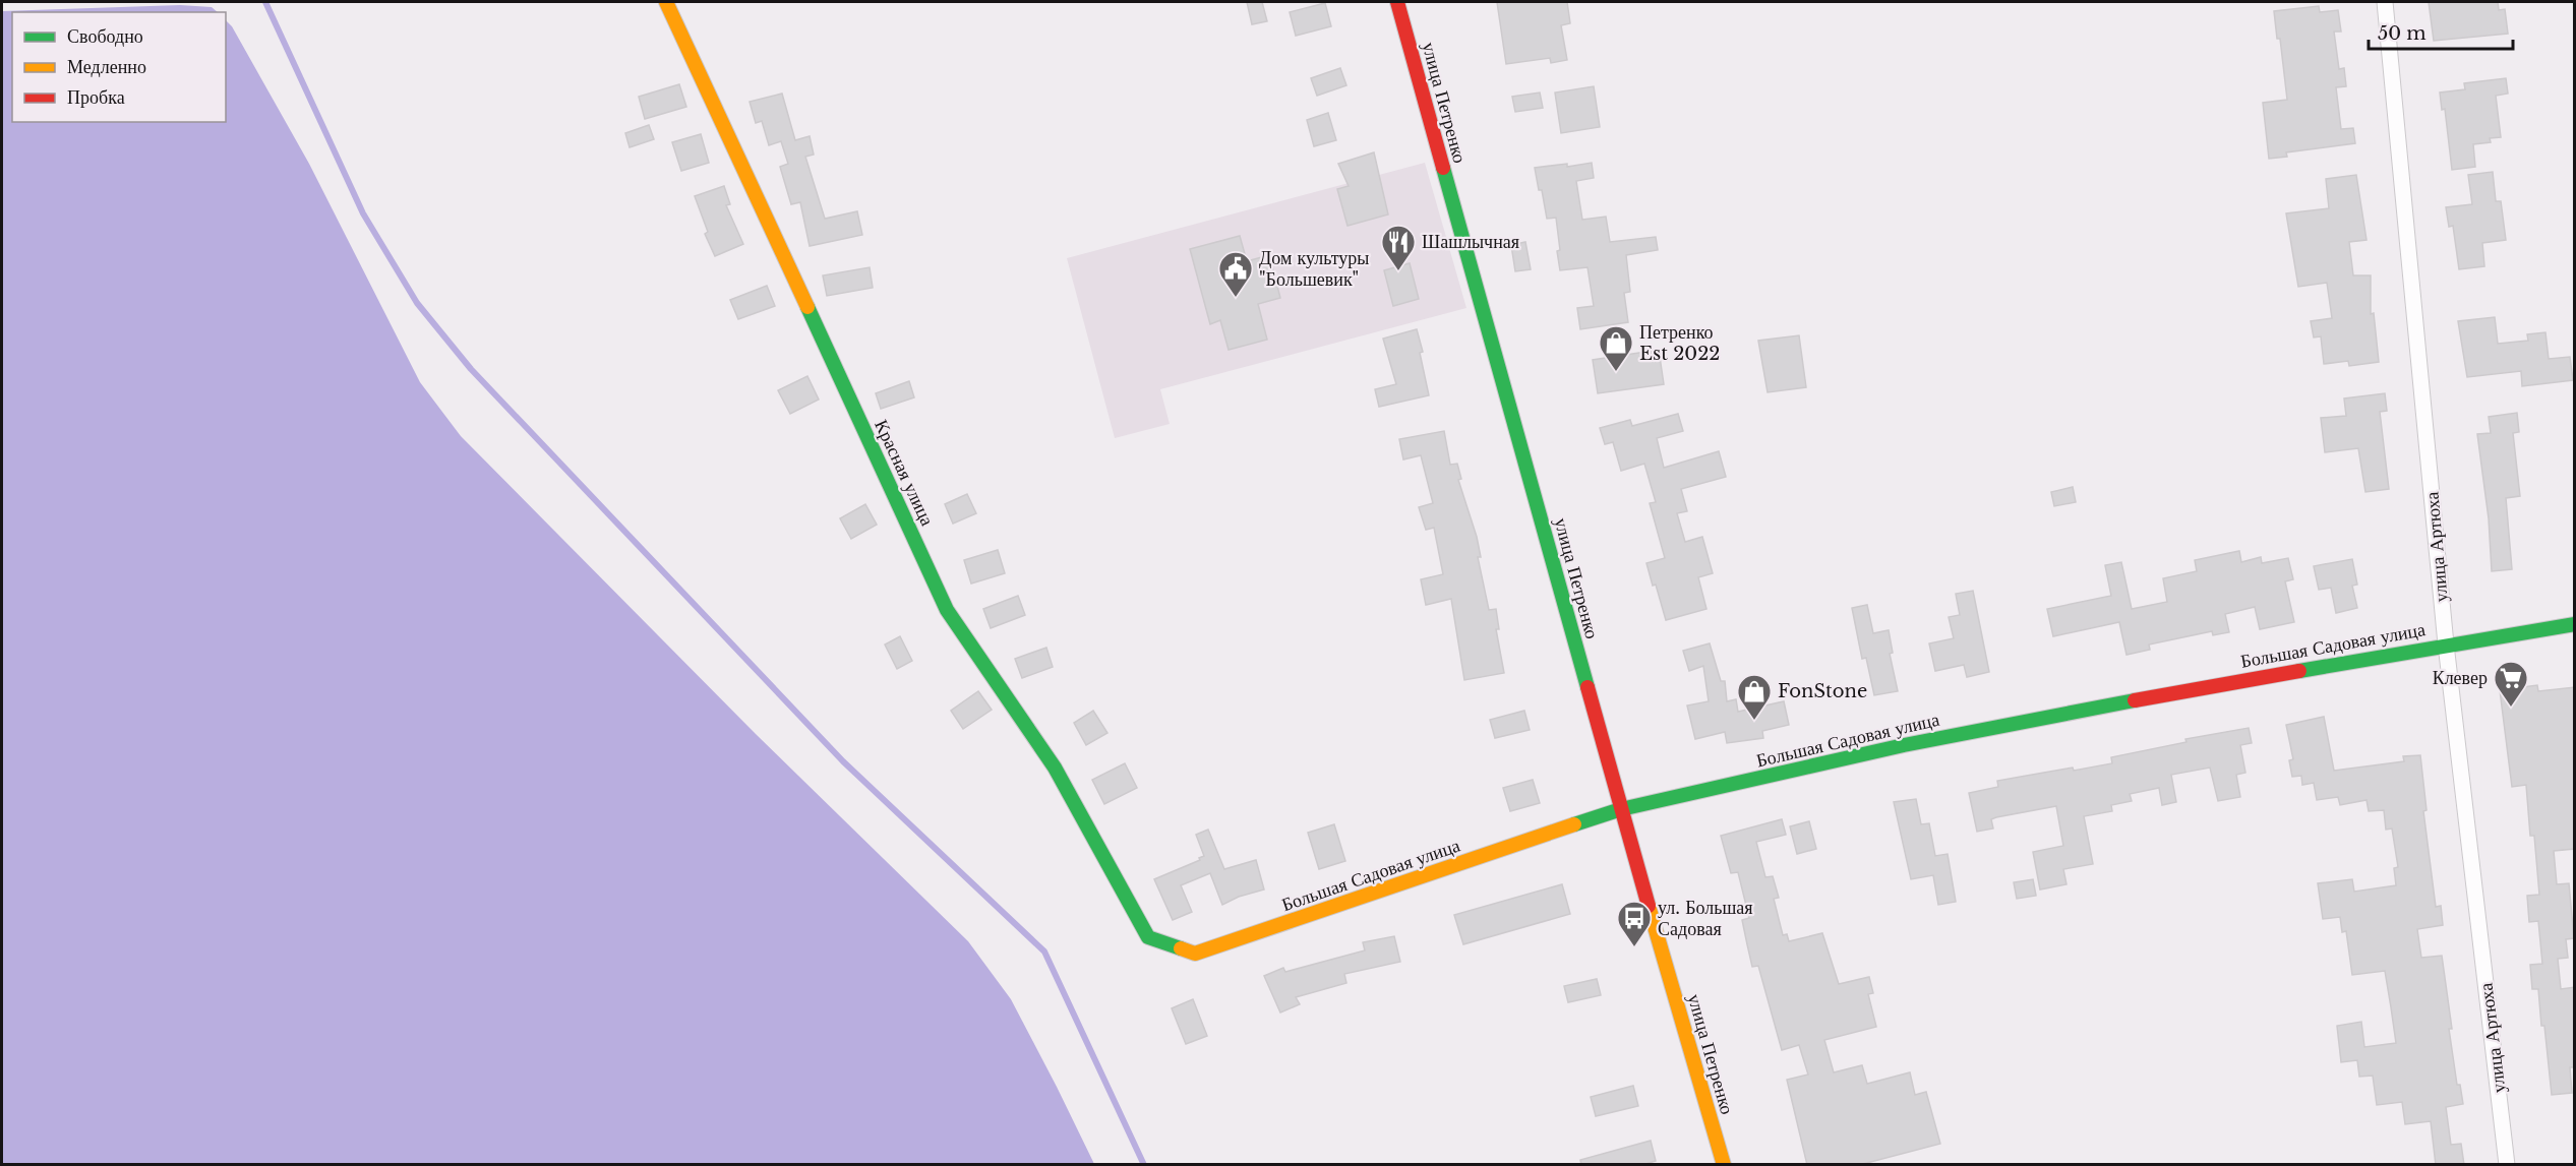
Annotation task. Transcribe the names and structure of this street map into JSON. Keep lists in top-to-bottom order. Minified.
{"streets":{"street":["улица Петренко","Красная улица","улица Артюха","Большая Садовая улица"]},"crossings":[["улица Петренко","Большая Садовая улица"],["Красная улица","Большая Садовая улица"],["улица Артюха","Большая Садовая улица"]],"places":{"restaurant":["Шашлычная"],"public building":["Дом культуры \"Большевик\""],"shop":["Петренко Est 2022","FonStone"],"supermarket":["Клевер"],"bus stop":["ул. Большая Садовая"]},"legend":["Свободно","Медленно","Пробка"],"scale_bar":"50 m"}
